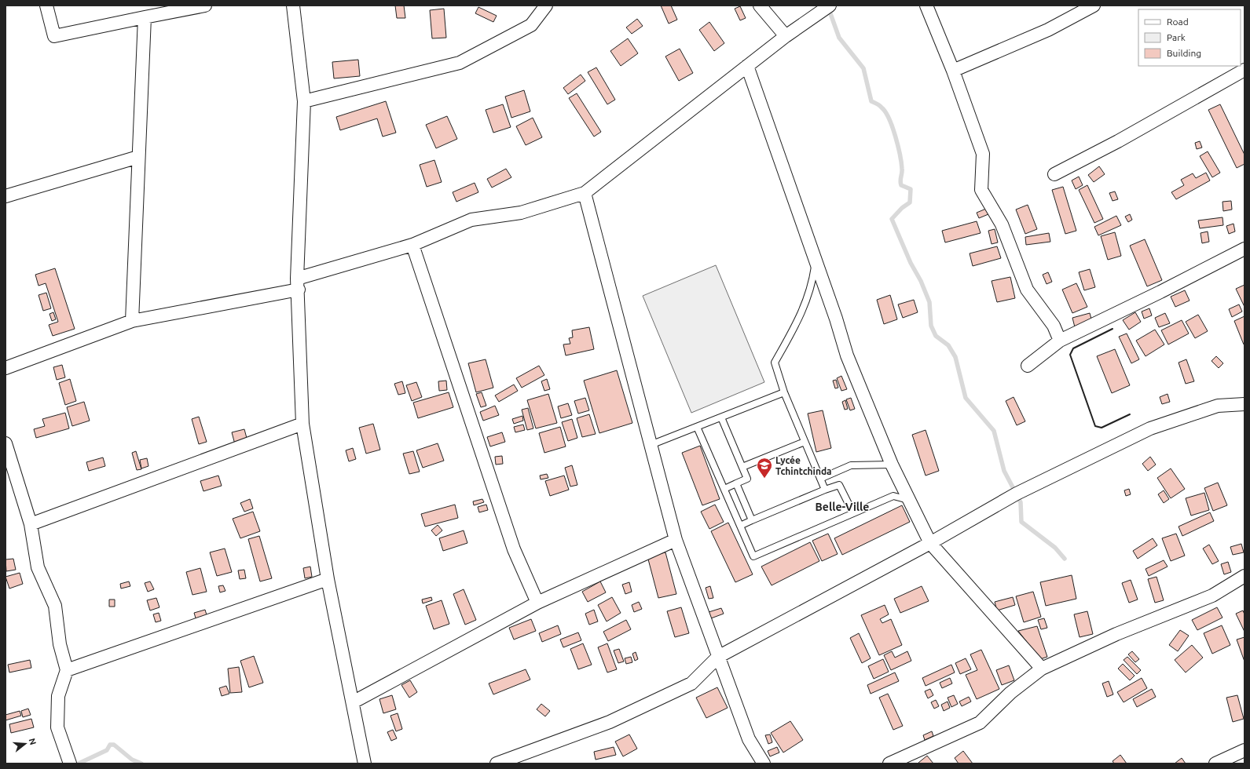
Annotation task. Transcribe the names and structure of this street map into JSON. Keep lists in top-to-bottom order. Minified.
{"districts":["Belle-Ville"],"places":{"school or university":["Lycée Tchintchinda"]},"legend":["Road","Park","Building"],"north":"right"}
